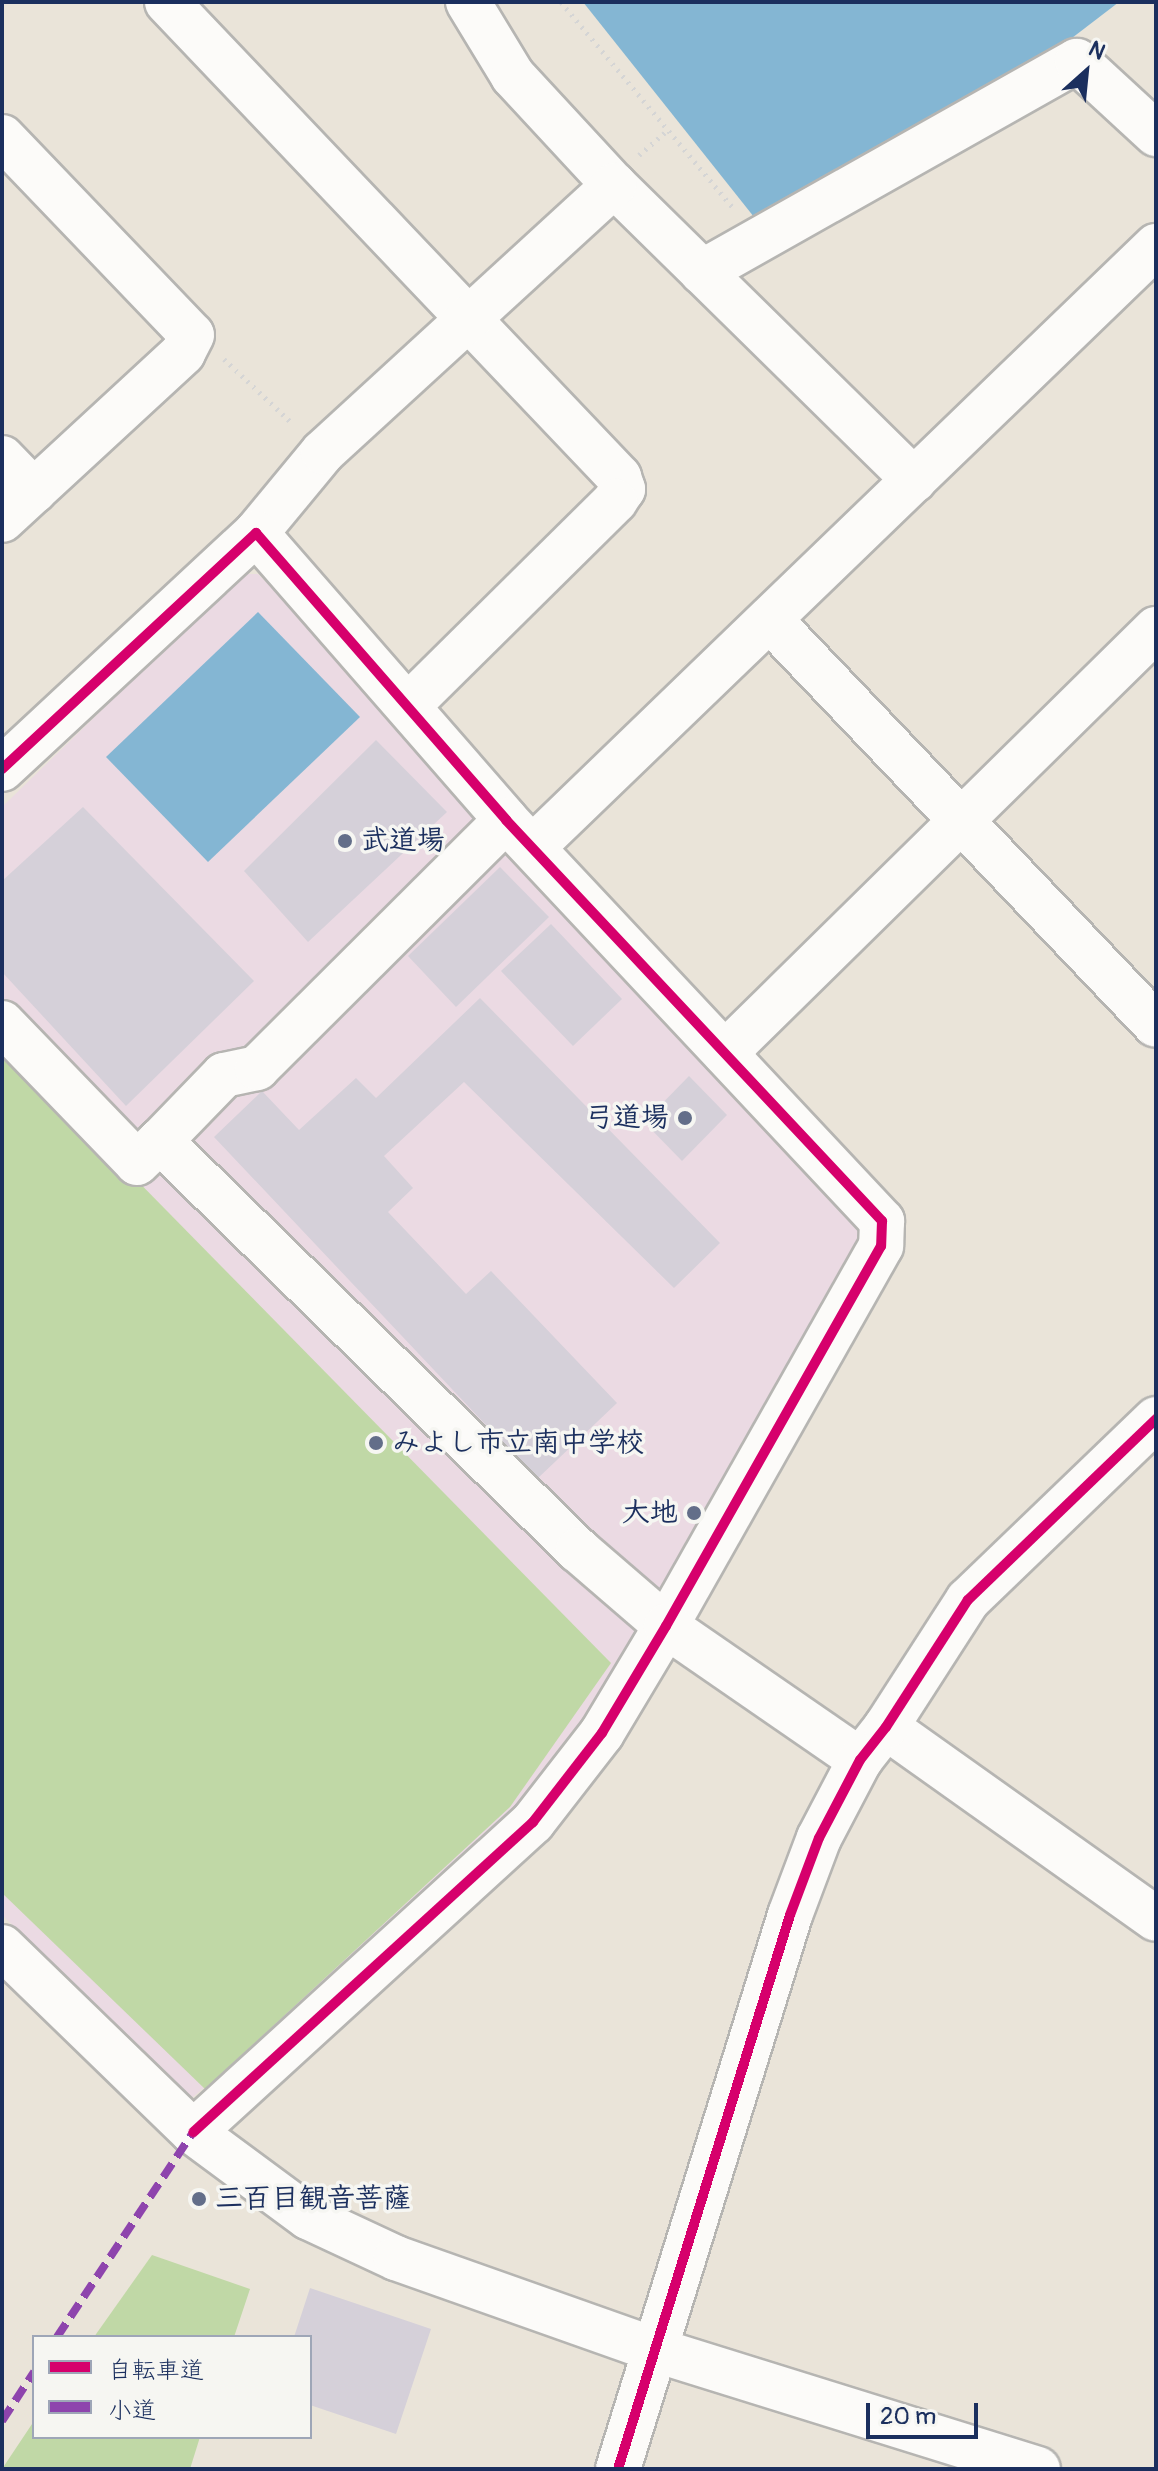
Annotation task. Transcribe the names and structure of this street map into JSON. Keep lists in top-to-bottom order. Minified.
{"places":["武道場","弓道場","みよし市立南中学校","大地","三百目観音菩薩"],"legend":["自転車道","小道"],"scale_bar":"20 m","north":"top right"}
